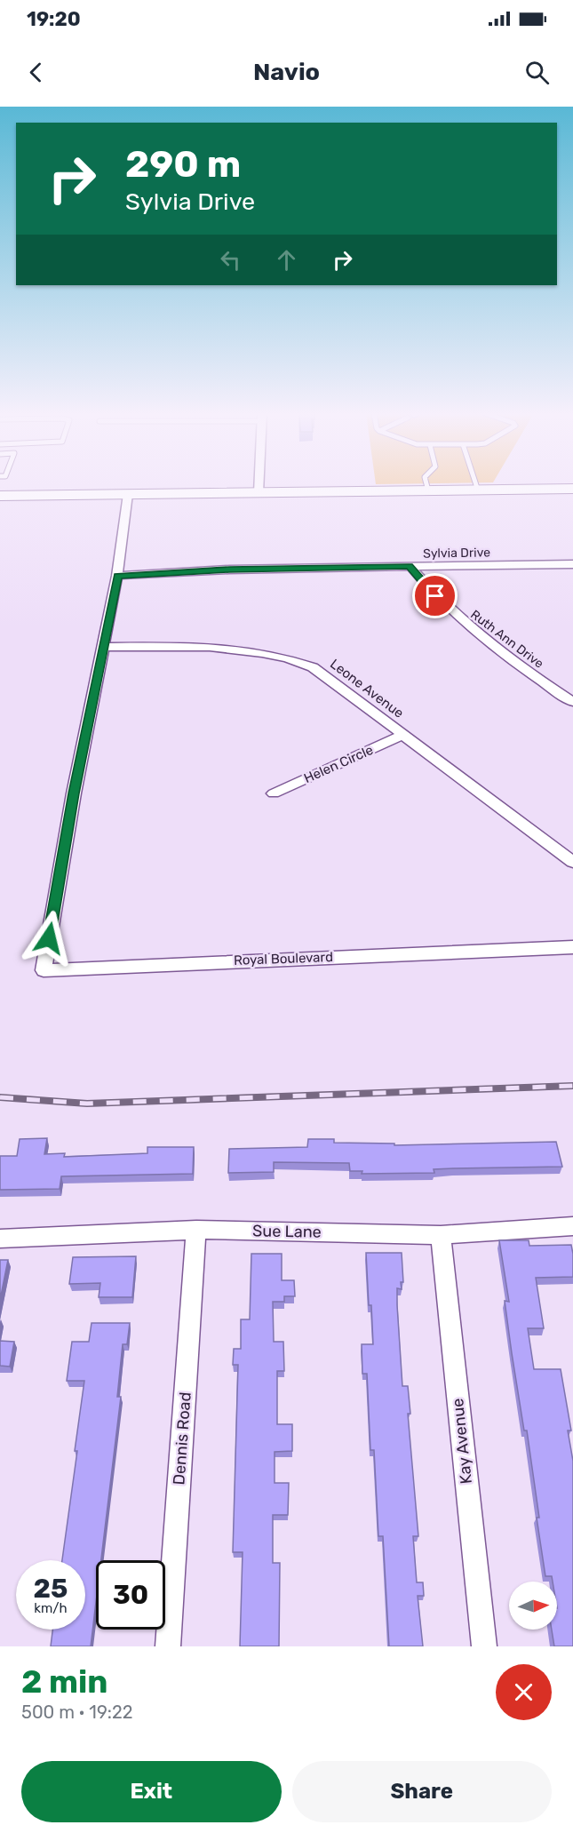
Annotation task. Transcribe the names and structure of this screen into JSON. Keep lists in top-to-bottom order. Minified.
{"streets":{"street":["Sylvia Drive","Ruth Ann Drive","Leone Avenue","Helen Circle","Royal Boulevard","Sue Lane","Dennis Road","Kay Avenue"]},"crossings":[["Sylvia Drive","Ruth Ann Drive"],["Leone Avenue","Helen Circle"],["Leone Avenue","Royal Boulevard"],["Sue Lane","Dennis Road"],["Sue Lane","Kay Avenue"]],"north":"right","page":{"status":"19:20","header":"Navio","turn":["290 m","Sylvia Drive"],"speed":"25 km/h","limit":"30","heading":["2 min","500 m · 19:22"],"buttons":["Exit","Share"]}}
